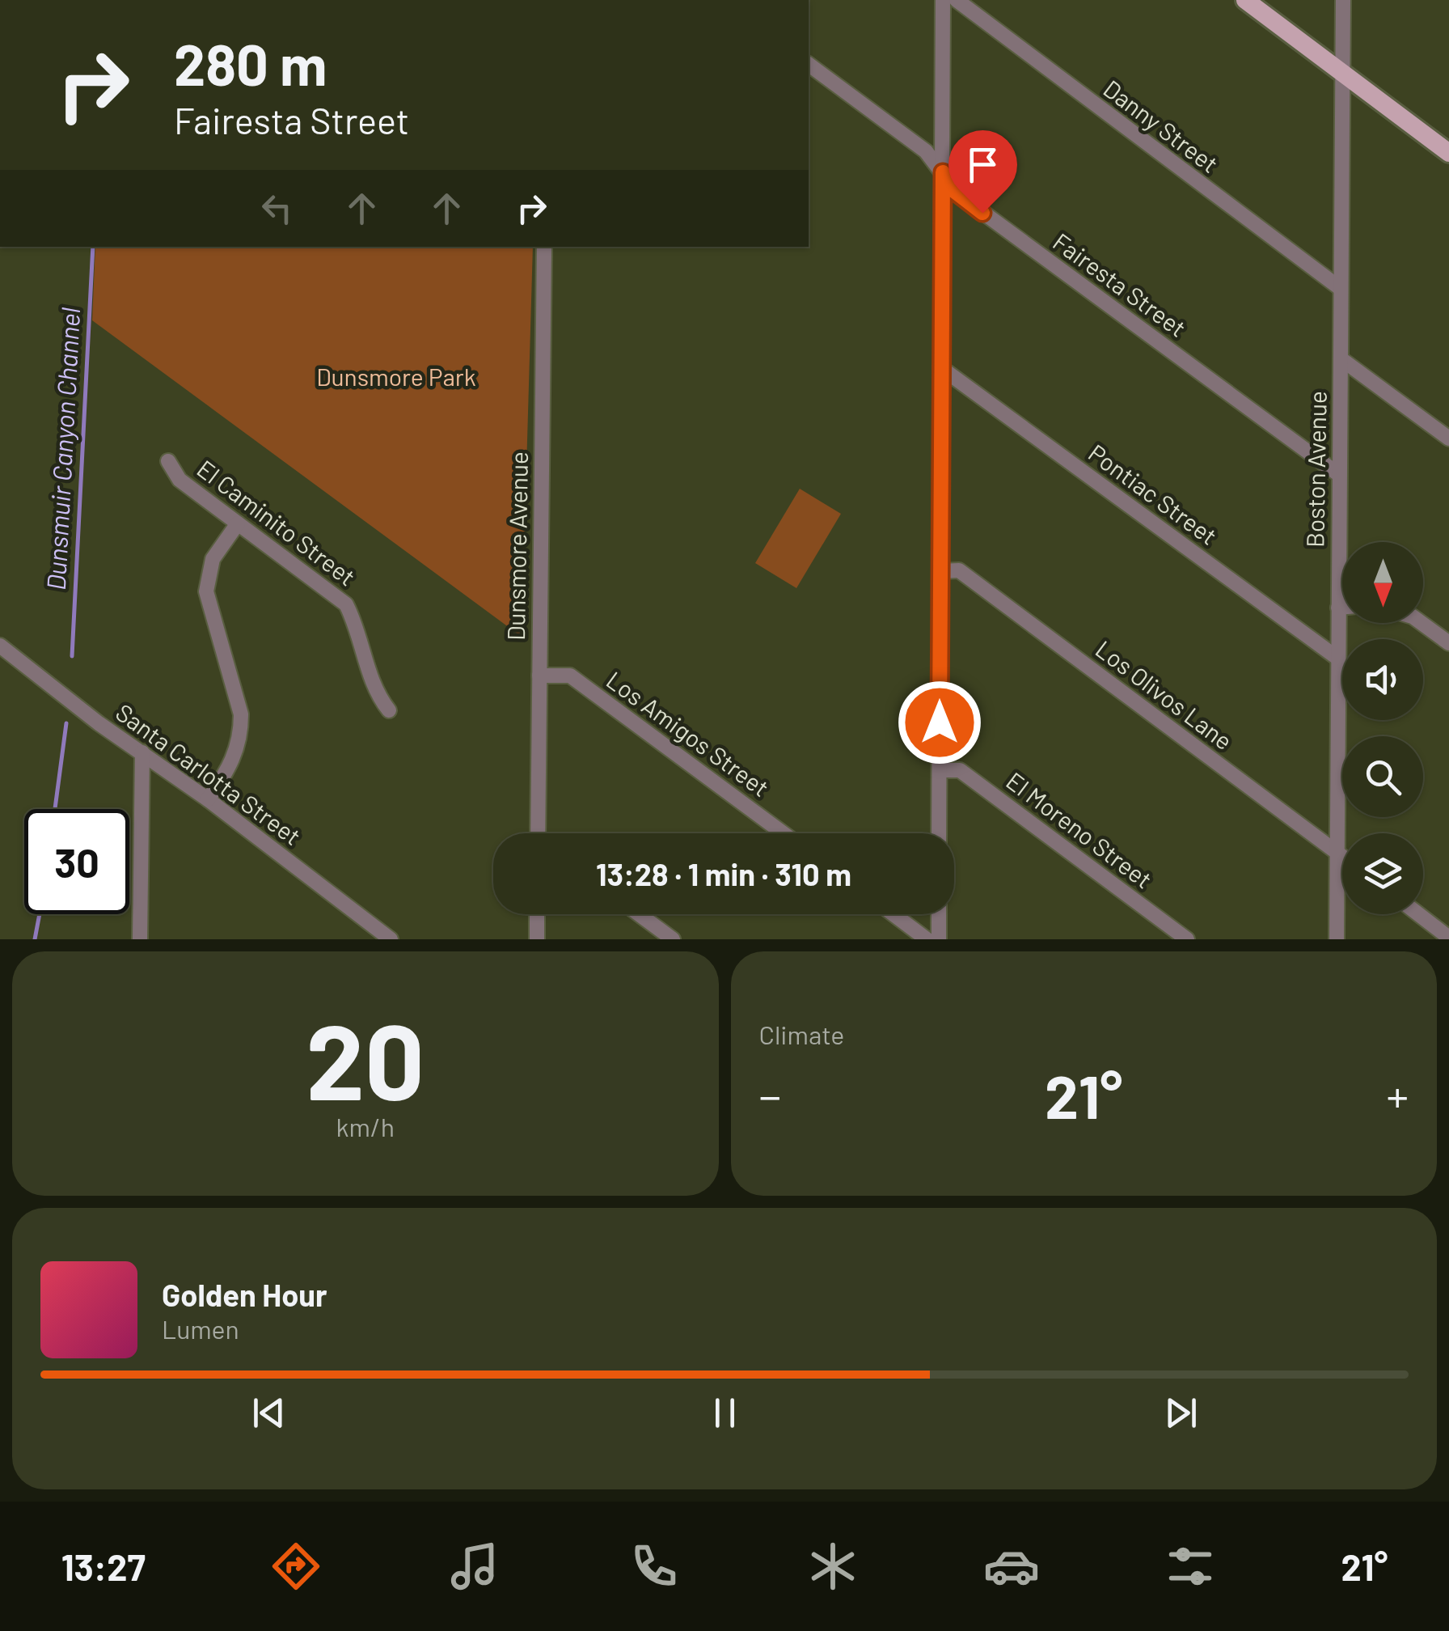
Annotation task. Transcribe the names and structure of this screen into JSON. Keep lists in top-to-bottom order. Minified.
{"streets":{"street":["Danny Street","Fairesta Street","Boston Avenue","Pontiac Street","El Caminito Street","Dunsmore Avenue","Los Olivos Lane","Los Amigos Street","Santa Carlotta Street","El Moreno Street"]},"crossings":[["Danny Street","Boston Avenue"],["Fairesta Street","Boston Avenue"],["Boston Avenue","Pontiac Street"],["Boston Avenue","Los Olivos Lane"],["Dunsmore Avenue","Los Amigos Street"]],"water":["Dunsmuir Canyon Channel"],"parks":["Dunsmore Park"],"north":"bottom","page":{"turn":["280 m","Fairesta Street"],"limit":"30","trip":"13:28 · 1 min · 310 m","tile":[["20","km/h"],"Climate"],"heat":["−","21°","+"],"song":["Golden Hour","Lumen"],"tabs":["13:27","21°"]}}
